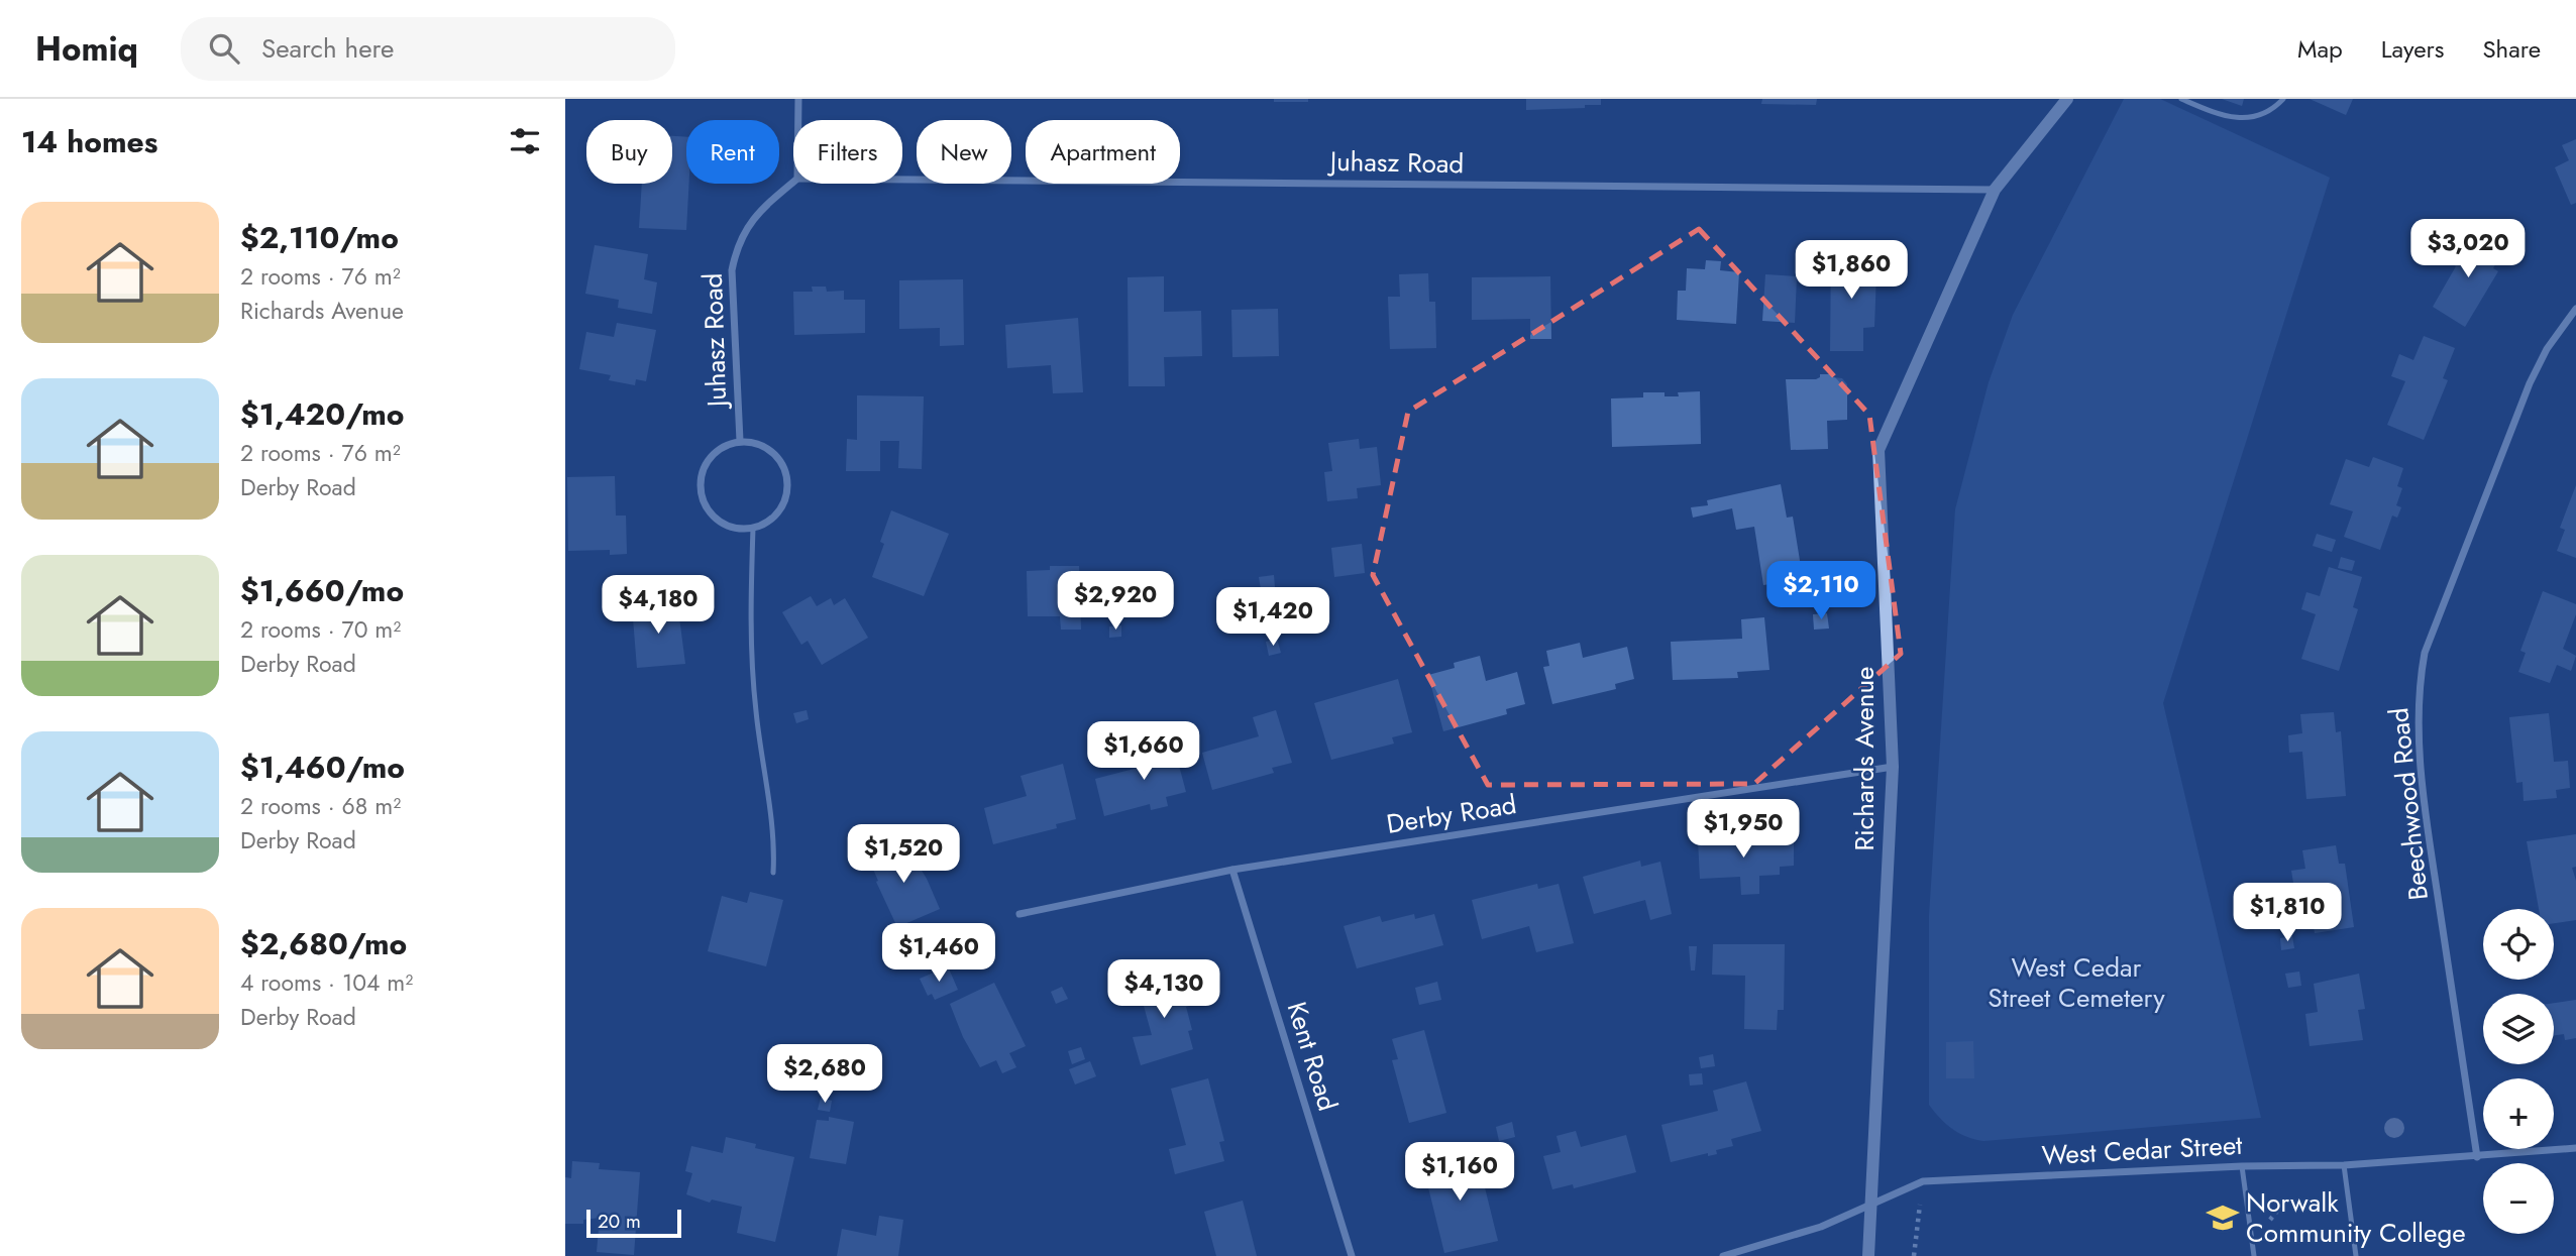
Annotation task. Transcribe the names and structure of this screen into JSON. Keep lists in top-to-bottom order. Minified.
{"streets":{"street":["Juhasz Road","Richards Avenue","Beechwood Road","Derby Road","Kent Road","West Cedar Street"]},"crossings":[["Juhasz Road","Richards Avenue"],["Richards Avenue","Derby Road"],["Richards Avenue","West Cedar Street"],["Beechwood Road","West Cedar Street"],["Derby Road","Kent Road"]],"parks":["West Cedar Street Cemetery"],"places":{"school or university":["Norwalk Community College"]},"scale_bar":"20 m","page":{"header":"Homiq","search":"Search here","nav":["Map","Layers","Share"],"heading":"14 homes","chip":["Buy","Rent","Filters","New","Apartment"],"list":[{"name":"$2,110/mo","note":"2 rooms · 76 m² · Richards Avenue"},{"name":"$1,420/mo","note":"2 rooms · 76 m² · Derby Road"},{"name":"$1,660/mo","note":"2 rooms · 70 m² · Derby Road"},{"name":"$1,460/mo","note":"2 rooms · 68 m² · Derby Road"},{"name":"$2,680/mo","note":"4 rooms · 104 m² · Derby Road"}],"price":["$3,020","$1,860","$2,110","$2,920","$4,180","$1,420","$1,660","$1,950","$1,520","$1,810","$1,460","$4,130","$2,680","$1,160"],"map_buttons":["+","−"],"scale":"20 m"}}
